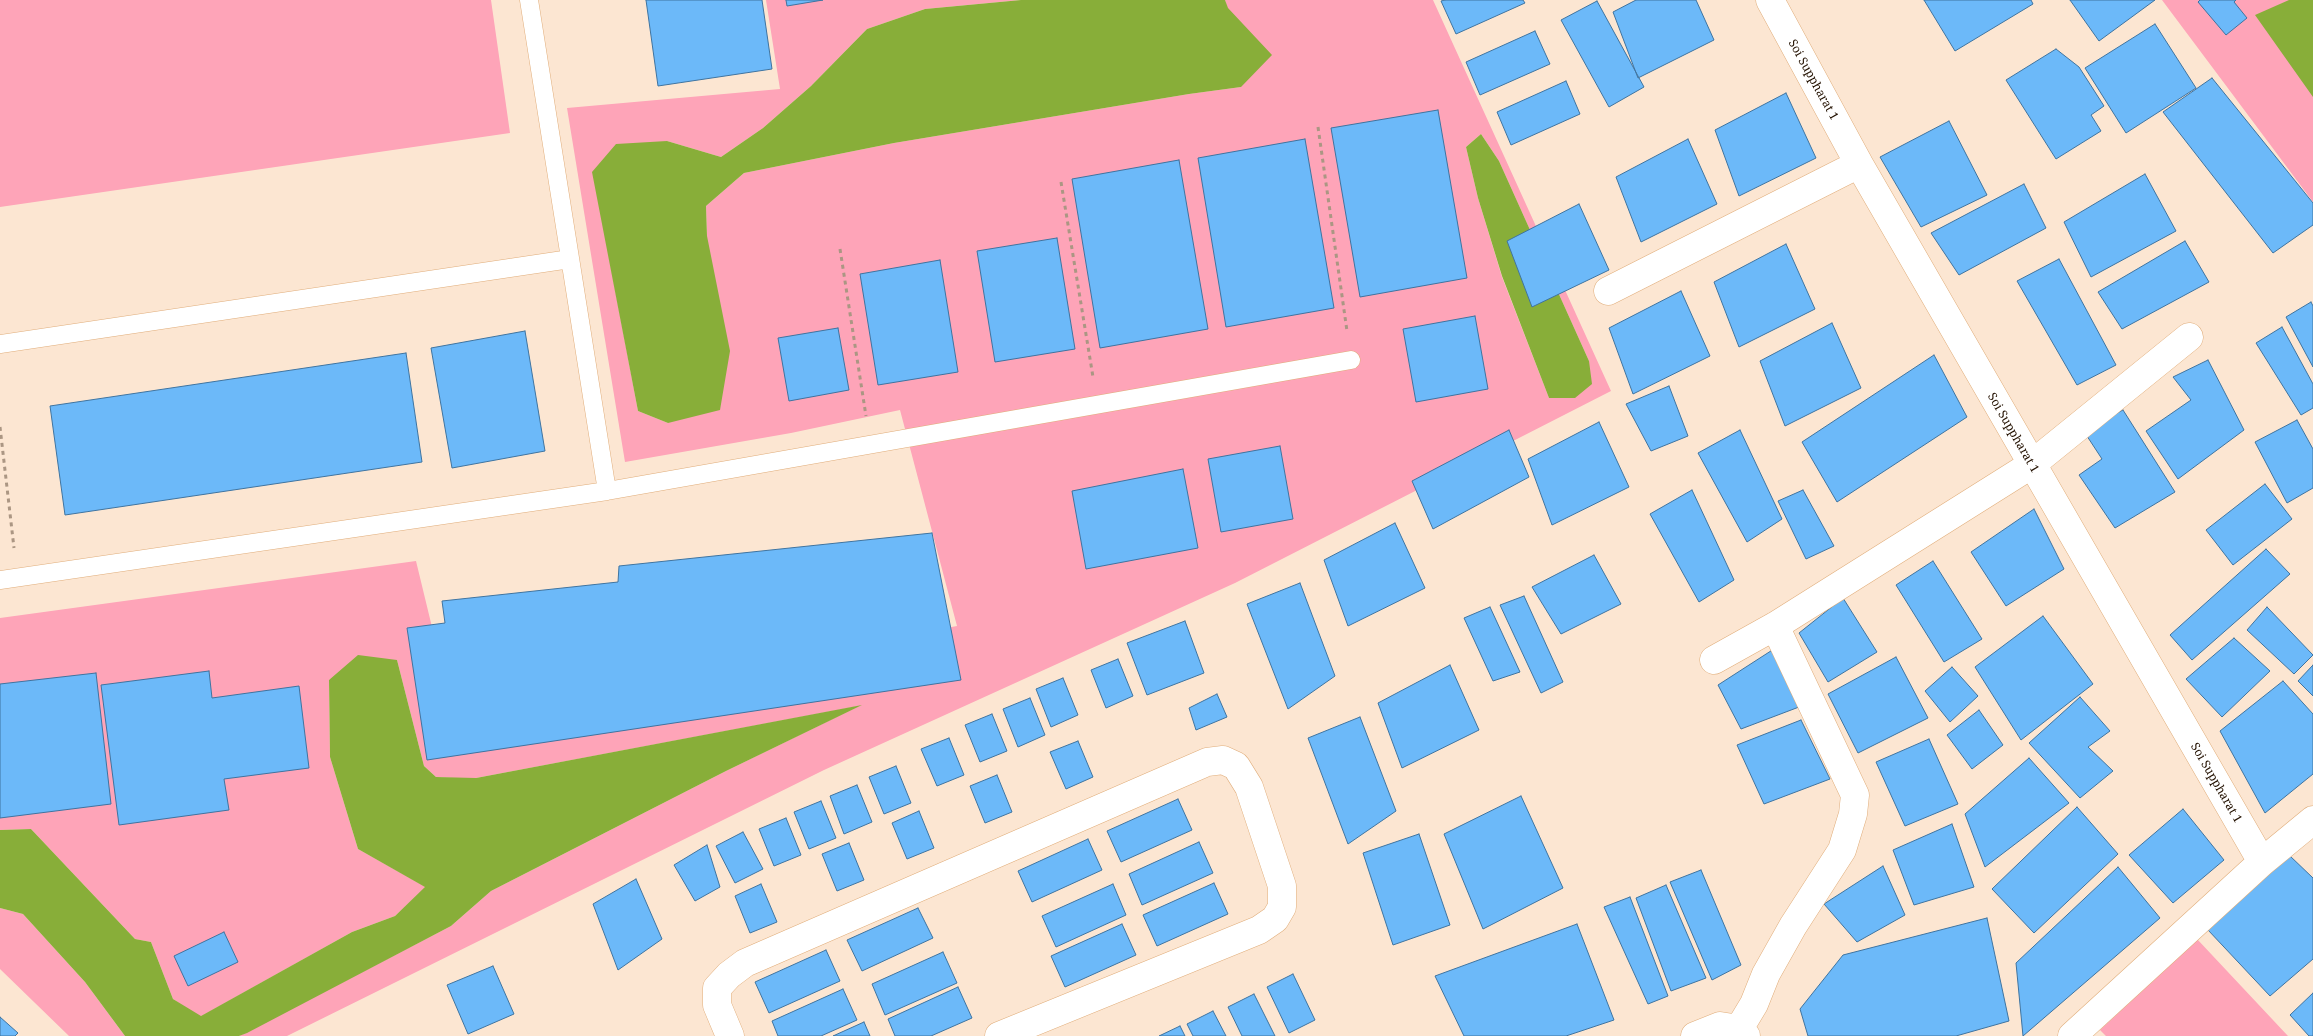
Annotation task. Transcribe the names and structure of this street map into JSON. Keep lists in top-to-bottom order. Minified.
{"streets":{"street":["Soi Suppharat 1"]}}
